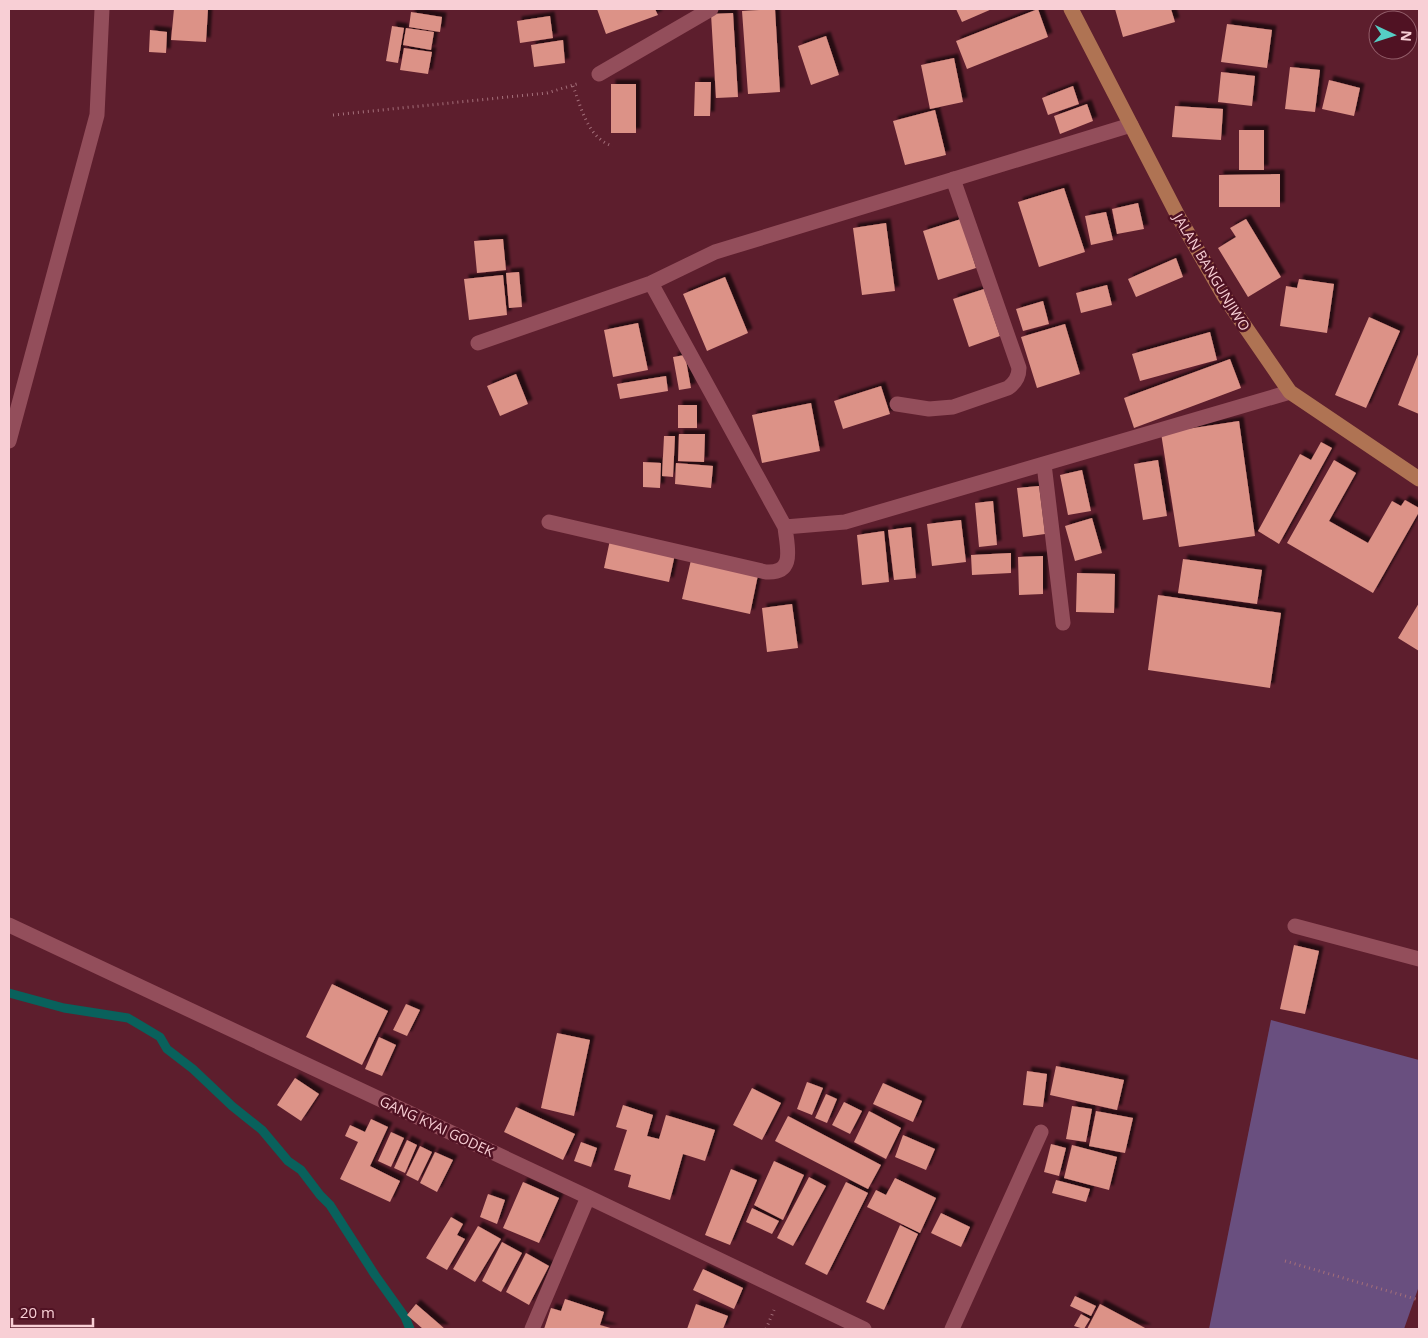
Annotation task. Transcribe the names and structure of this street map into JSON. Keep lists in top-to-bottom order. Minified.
{"streets":{"main road":["JALAN BANGUNJIWO"],"street":["GANG KYAI GODEK"]},"scale_bar":"20 m","north":"right"}
